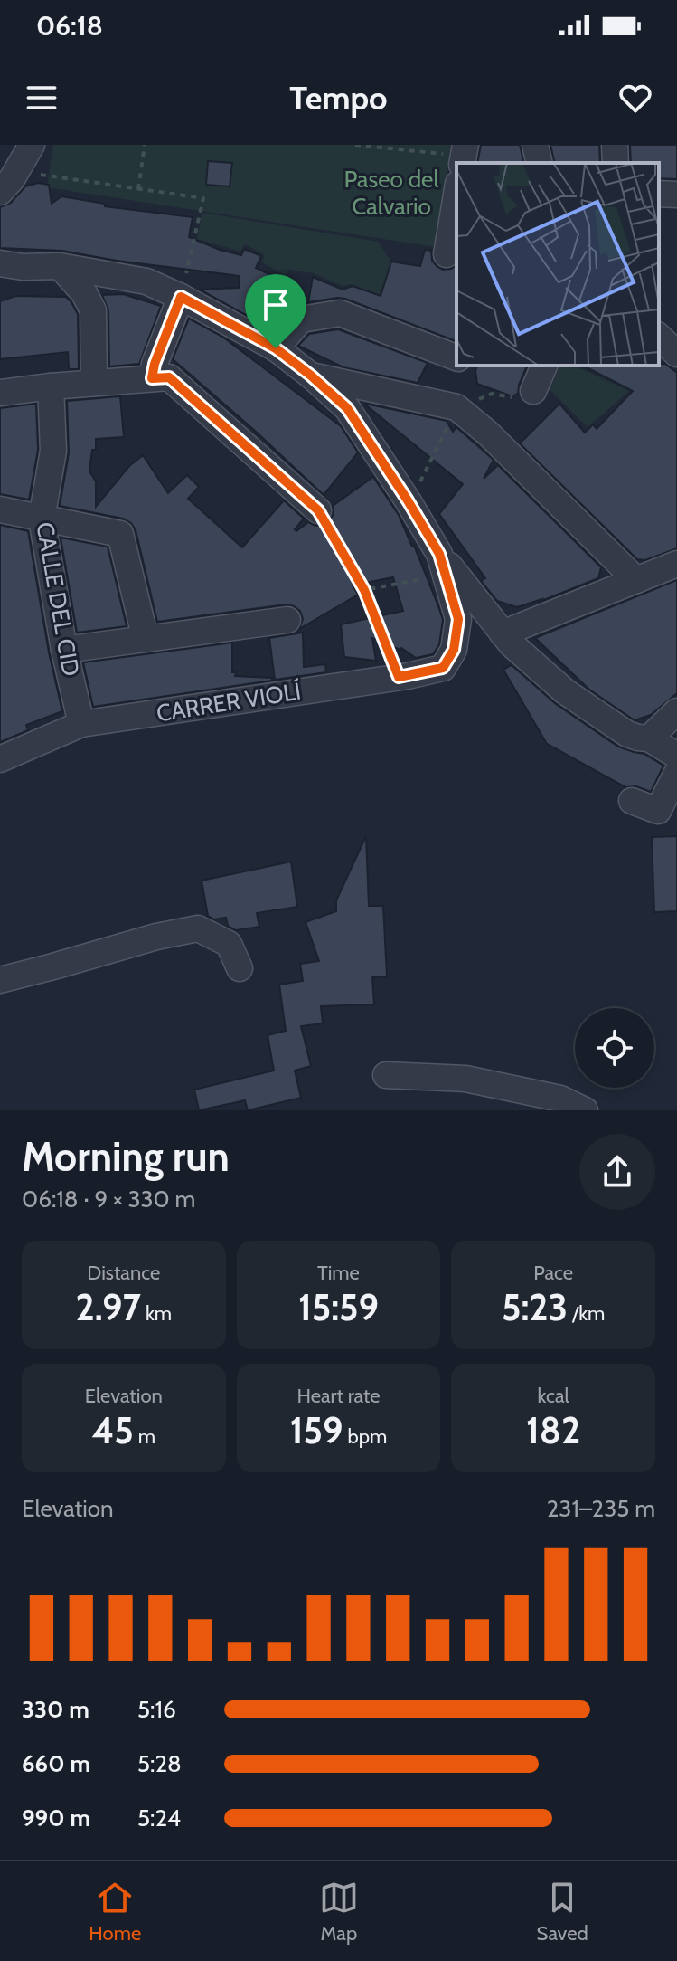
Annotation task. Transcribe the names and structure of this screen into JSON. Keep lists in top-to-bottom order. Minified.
{"streets":{"street":["CALLE DEL CID","CARRER VIOLÍ"]},"crossings":[["CALLE DEL CID","CARRER VIOLÍ"]],"parks":["Paseo del Calvario"],"page":{"status":"06:18","header":"Tempo","heading":["Morning run","06:18 · 9 × 330 m"],"stats":[["Distance","2.97 km"],["Time","15:59"],["Pace","5:23 /km"],["Elevation","45 m"],["Heart rate","159 bpm"],["kcal","182"]],"chart":["Elevation","231–235 m"],"list":[{"name":"330 m","note":"5:16"},{"name":"660 m","note":"5:28"},{"name":"990 m","note":"5:24"}],"tabs":["Home","Map","Saved"]}}
